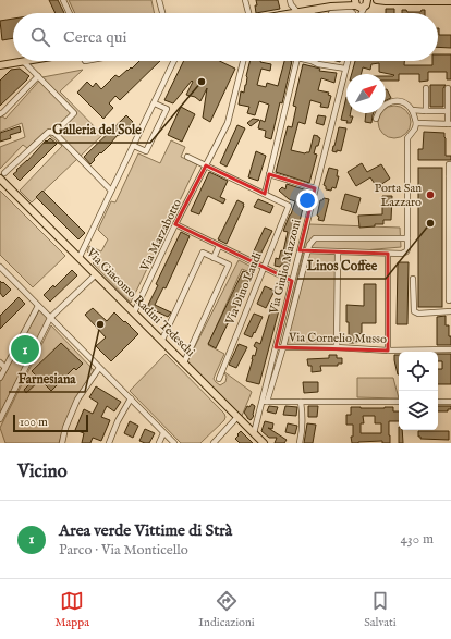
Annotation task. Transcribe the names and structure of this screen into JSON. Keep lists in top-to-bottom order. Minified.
{"streets":{"main road":["Via Giacomo Radini Tedeschi"],"street":["Via Marzabotto","Via Giulio Mazzoni","Via Dino Laudi","Via Cornelio Musso"]},"crossings":[["Via Marzabotto","Via Giacomo Radini Tedeschi"],["Via Giulio Mazzoni","Via Giacomo Radini Tedeschi"],["Via Giulio Mazzoni","Via Cornelio Musso"]],"places":["Galleria del Sole","Porta San Lazzaro","Linos Coffee","Farnesiana"],"scale_bar":"100 m","north":"top right","page":{"search":"Cerca qui","pins":"1","scale":"100 m","heading":"Vicino","list":[{"mark":"1","name":"Area verde Vittime di Strà","note":"Parco · Via Monticello","value":"430 m"}],"nav":["Mappa","Indicazioni","Salvati"]}}
